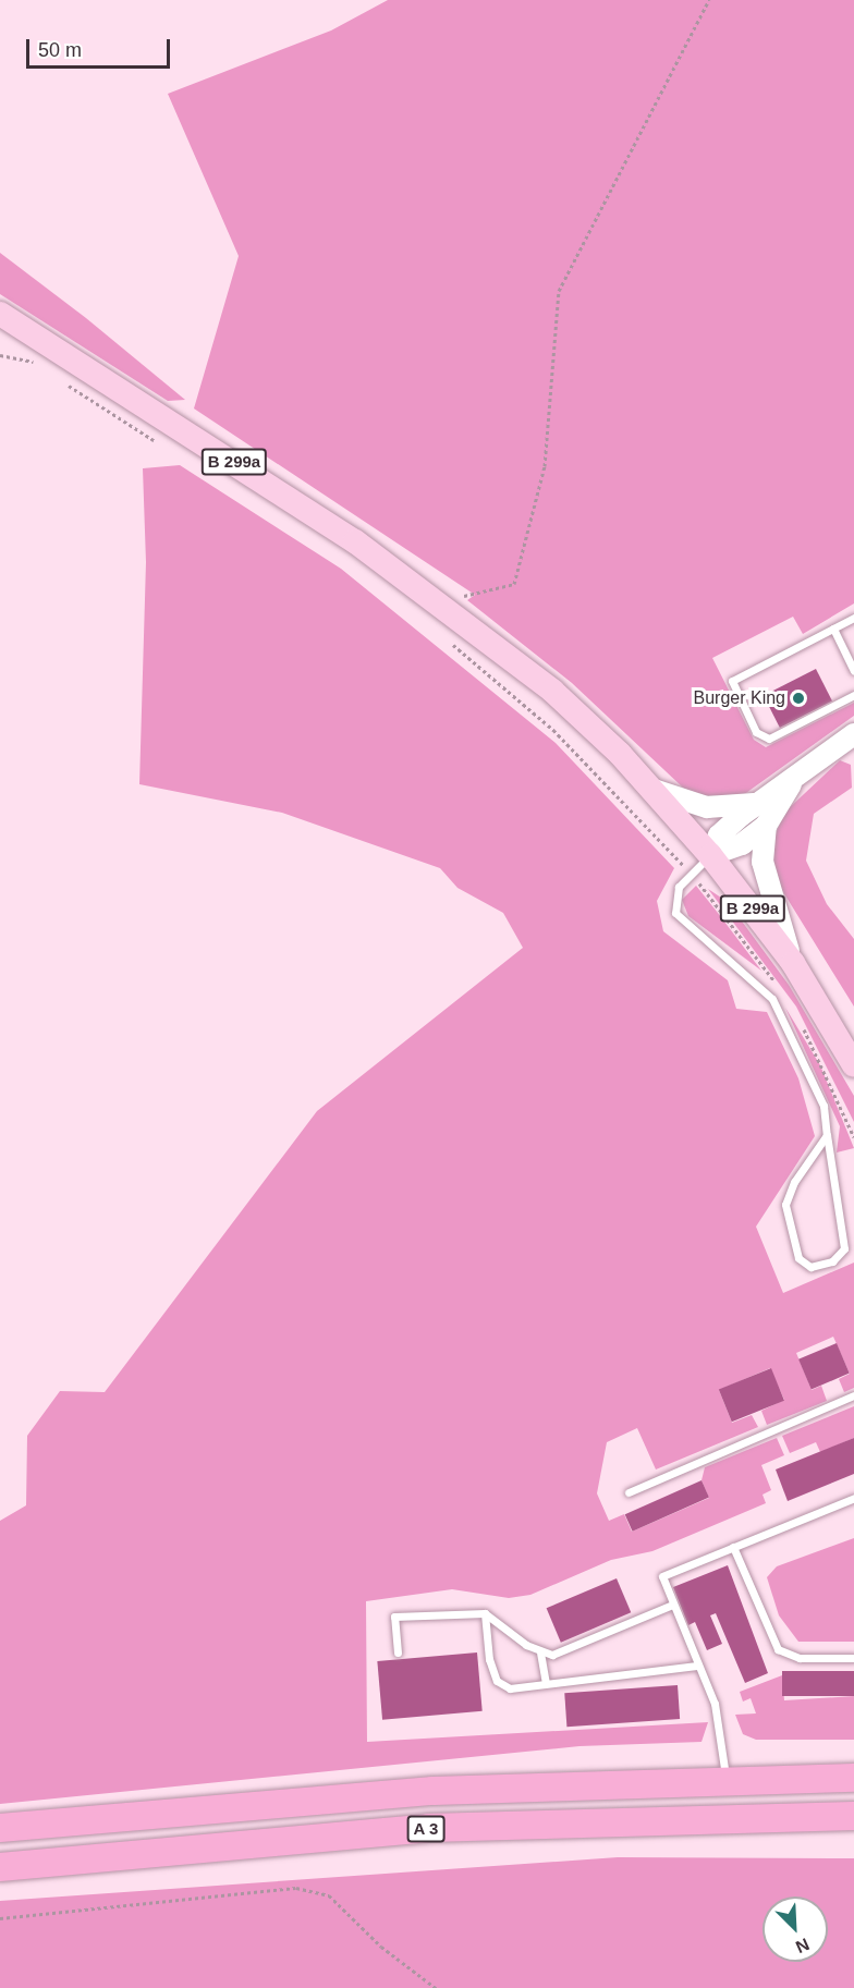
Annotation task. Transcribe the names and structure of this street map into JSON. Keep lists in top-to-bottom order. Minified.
{"streets":{"highway":["A 3"],"main road":["B 299a"]},"places":["Burger King"],"scale_bar":"50 m","north":"bottom right"}
